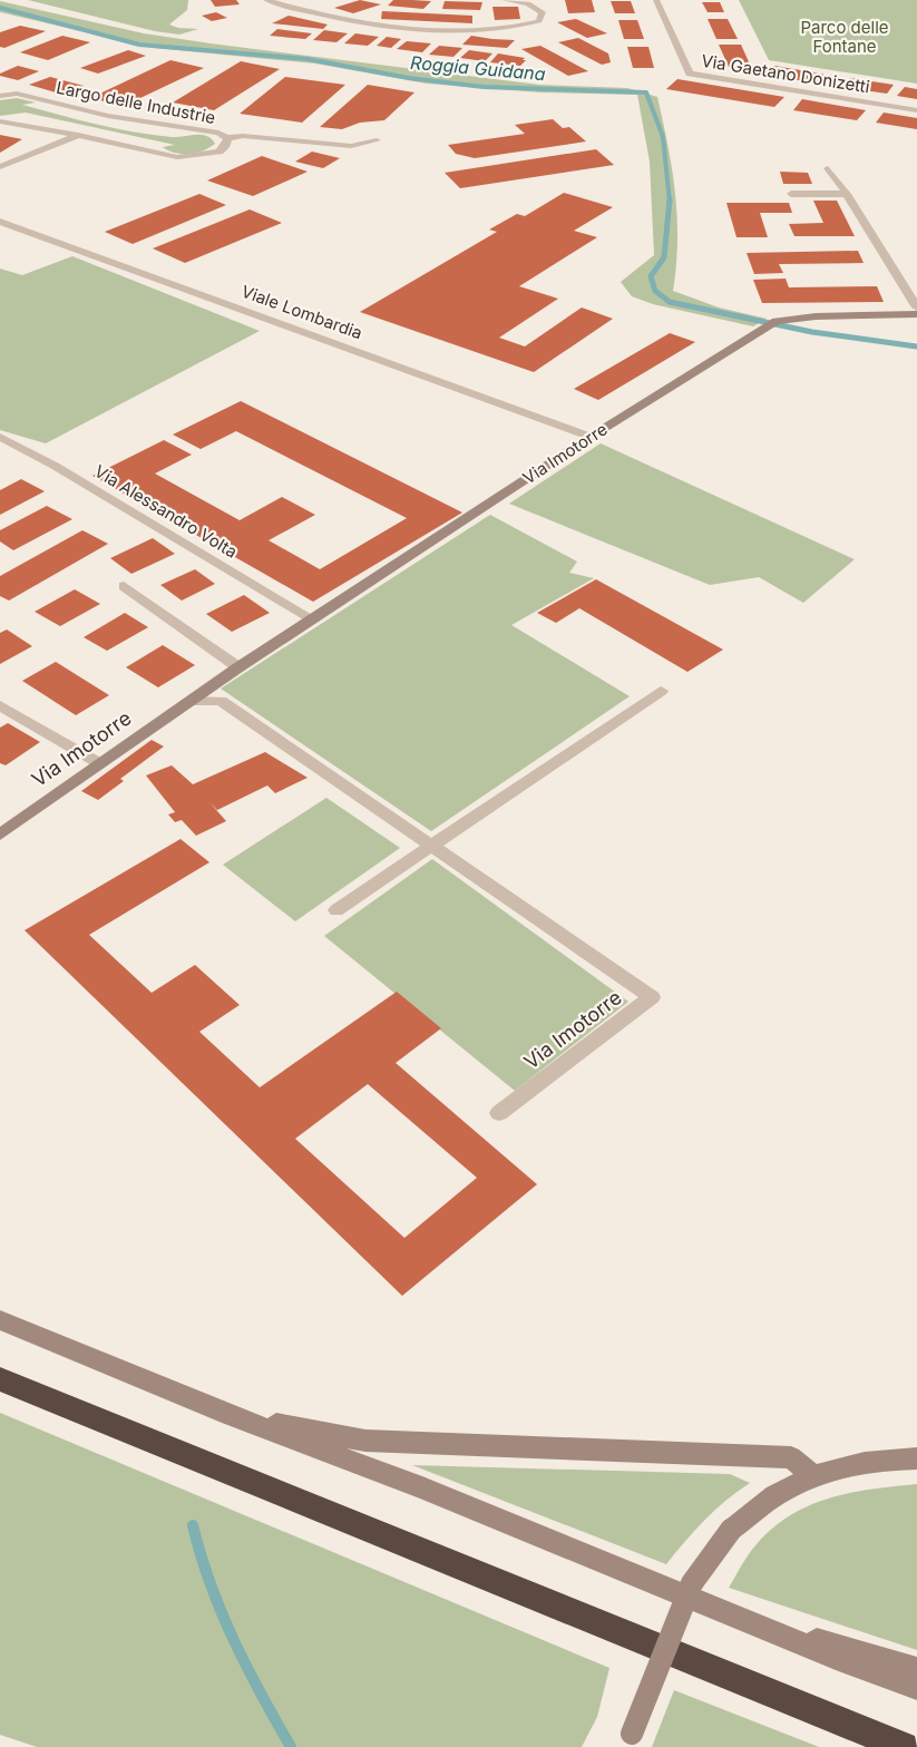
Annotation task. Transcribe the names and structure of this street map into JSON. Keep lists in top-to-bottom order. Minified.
{"streets":{"street":["Via Gaetano Donizetti","Largo delle Industrie","Viale Lombardia","Via Imotorre","Via Alessandro Volta"]},"crossings":[["Viale Lombardia","Via Imotorre"],["Via Imotorre","Via Alessandro Volta"]],"water":["Roggia Guidana"],"parks":["Parco delle Fontane"]}
